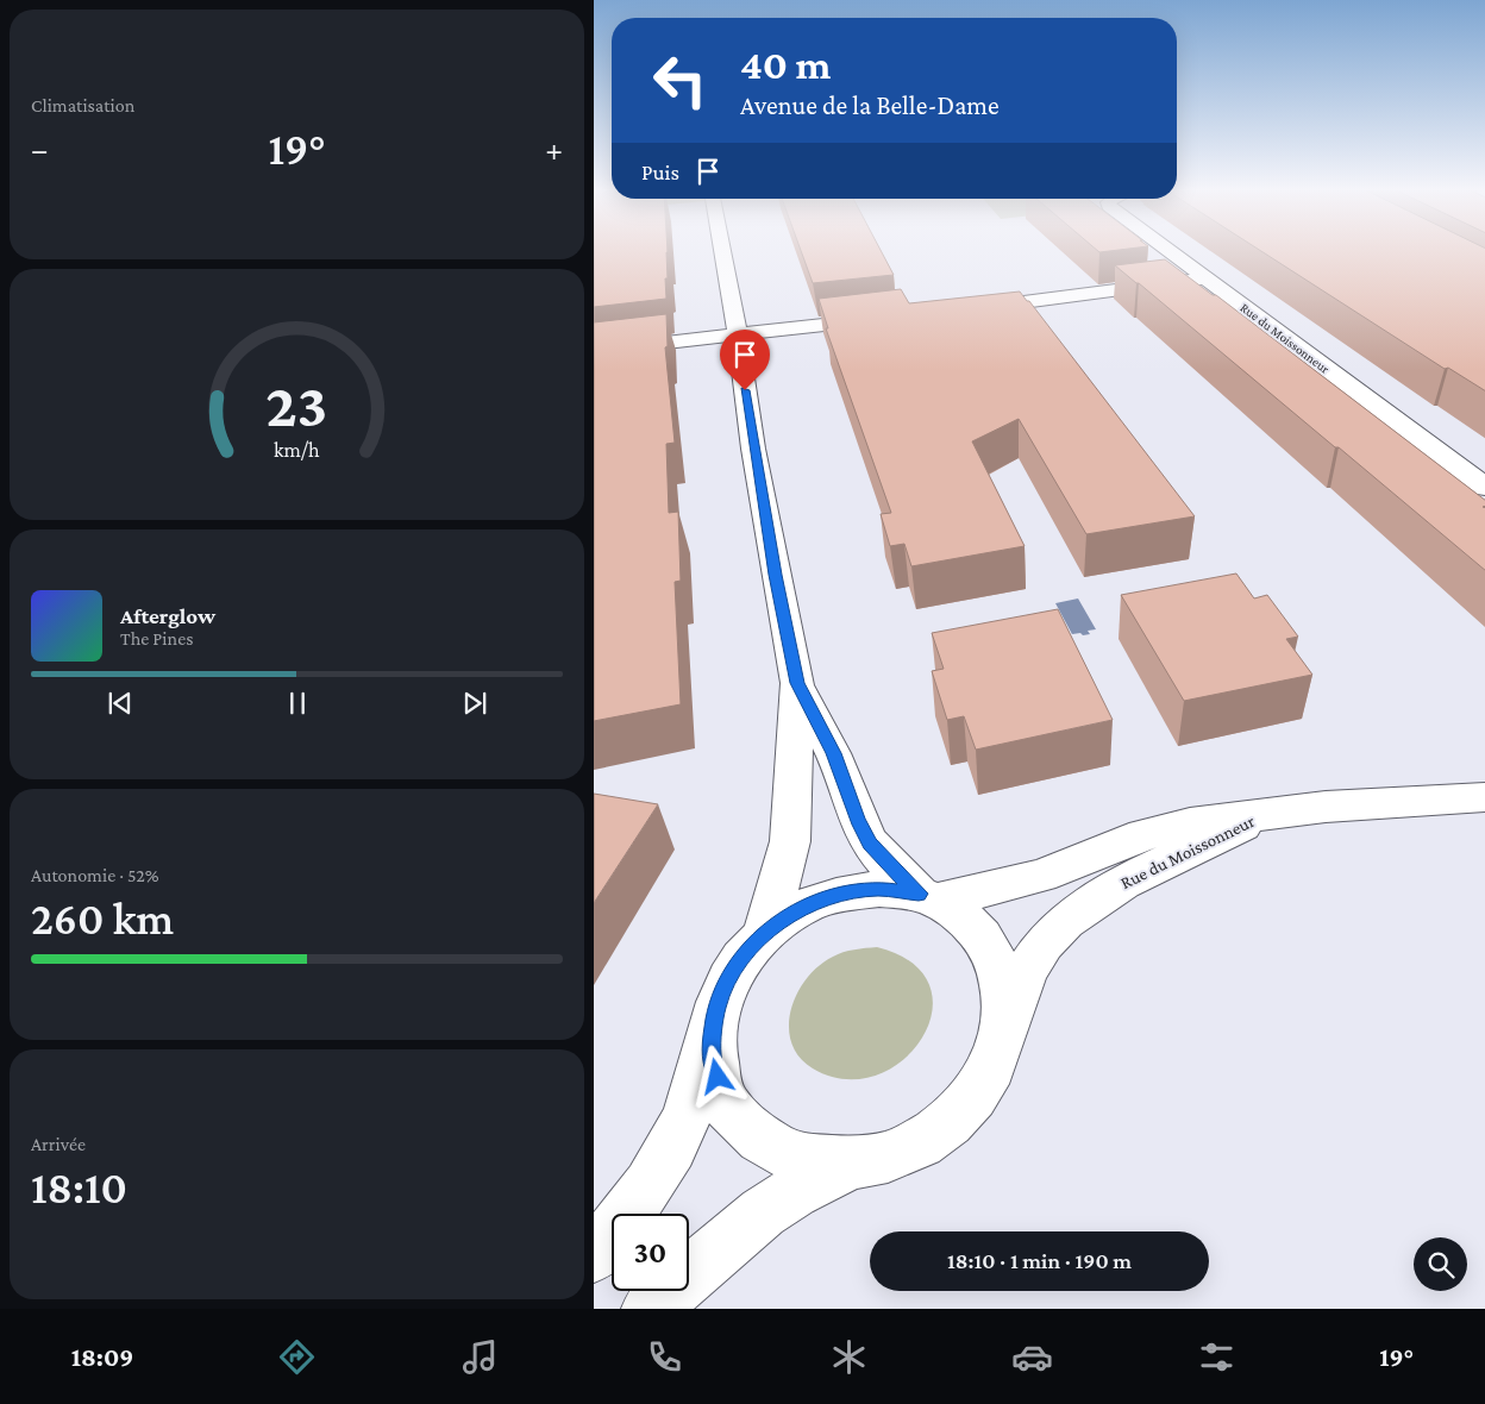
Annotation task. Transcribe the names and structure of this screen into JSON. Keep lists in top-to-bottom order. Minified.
{"streets":{"street":["Rue du Moissonneur"]},"page":{"tile":["Climatisation",["Autonomie · 52%","260 km"],["Arrivée","18:10"]],"turn":["40 m","Avenue de la Belle-Dame"],"heat":["−","19°","+"],"then":"Puis","song":["Afterglow","The Pines"],"limit":"30","trip":"18:10 · 1 min · 190 m","tabs":["18:09","19°"],"gauge":["23","km/h"]}}
